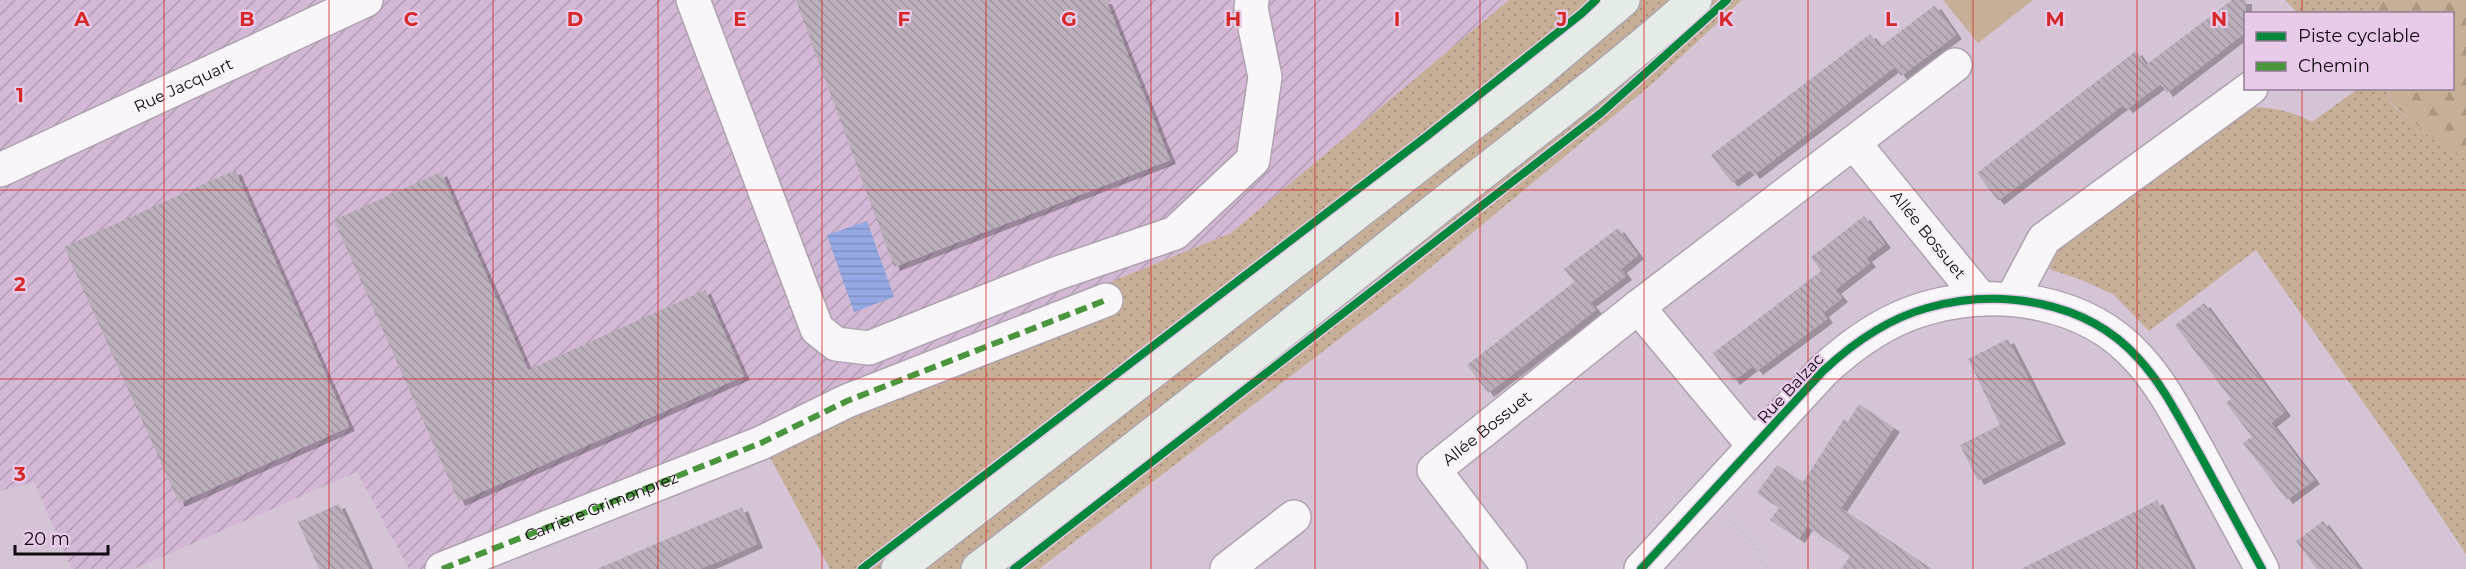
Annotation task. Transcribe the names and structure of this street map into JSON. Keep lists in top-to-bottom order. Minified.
{"streets":{"street":["Rue Jacquart","Allée Bossuet","Rue Balzac","Carrière Grimonprez"]},"crossings":[["Allée Bossuet","Rue Balzac"]],"legend":["Piste cyclable","Chemin"],"scale_bar":"20 m","grid":{"columns":["A","B","C","D","E","F","G","H","I","J","K","L","M","N"],"rows":["1","2","3"]}}
